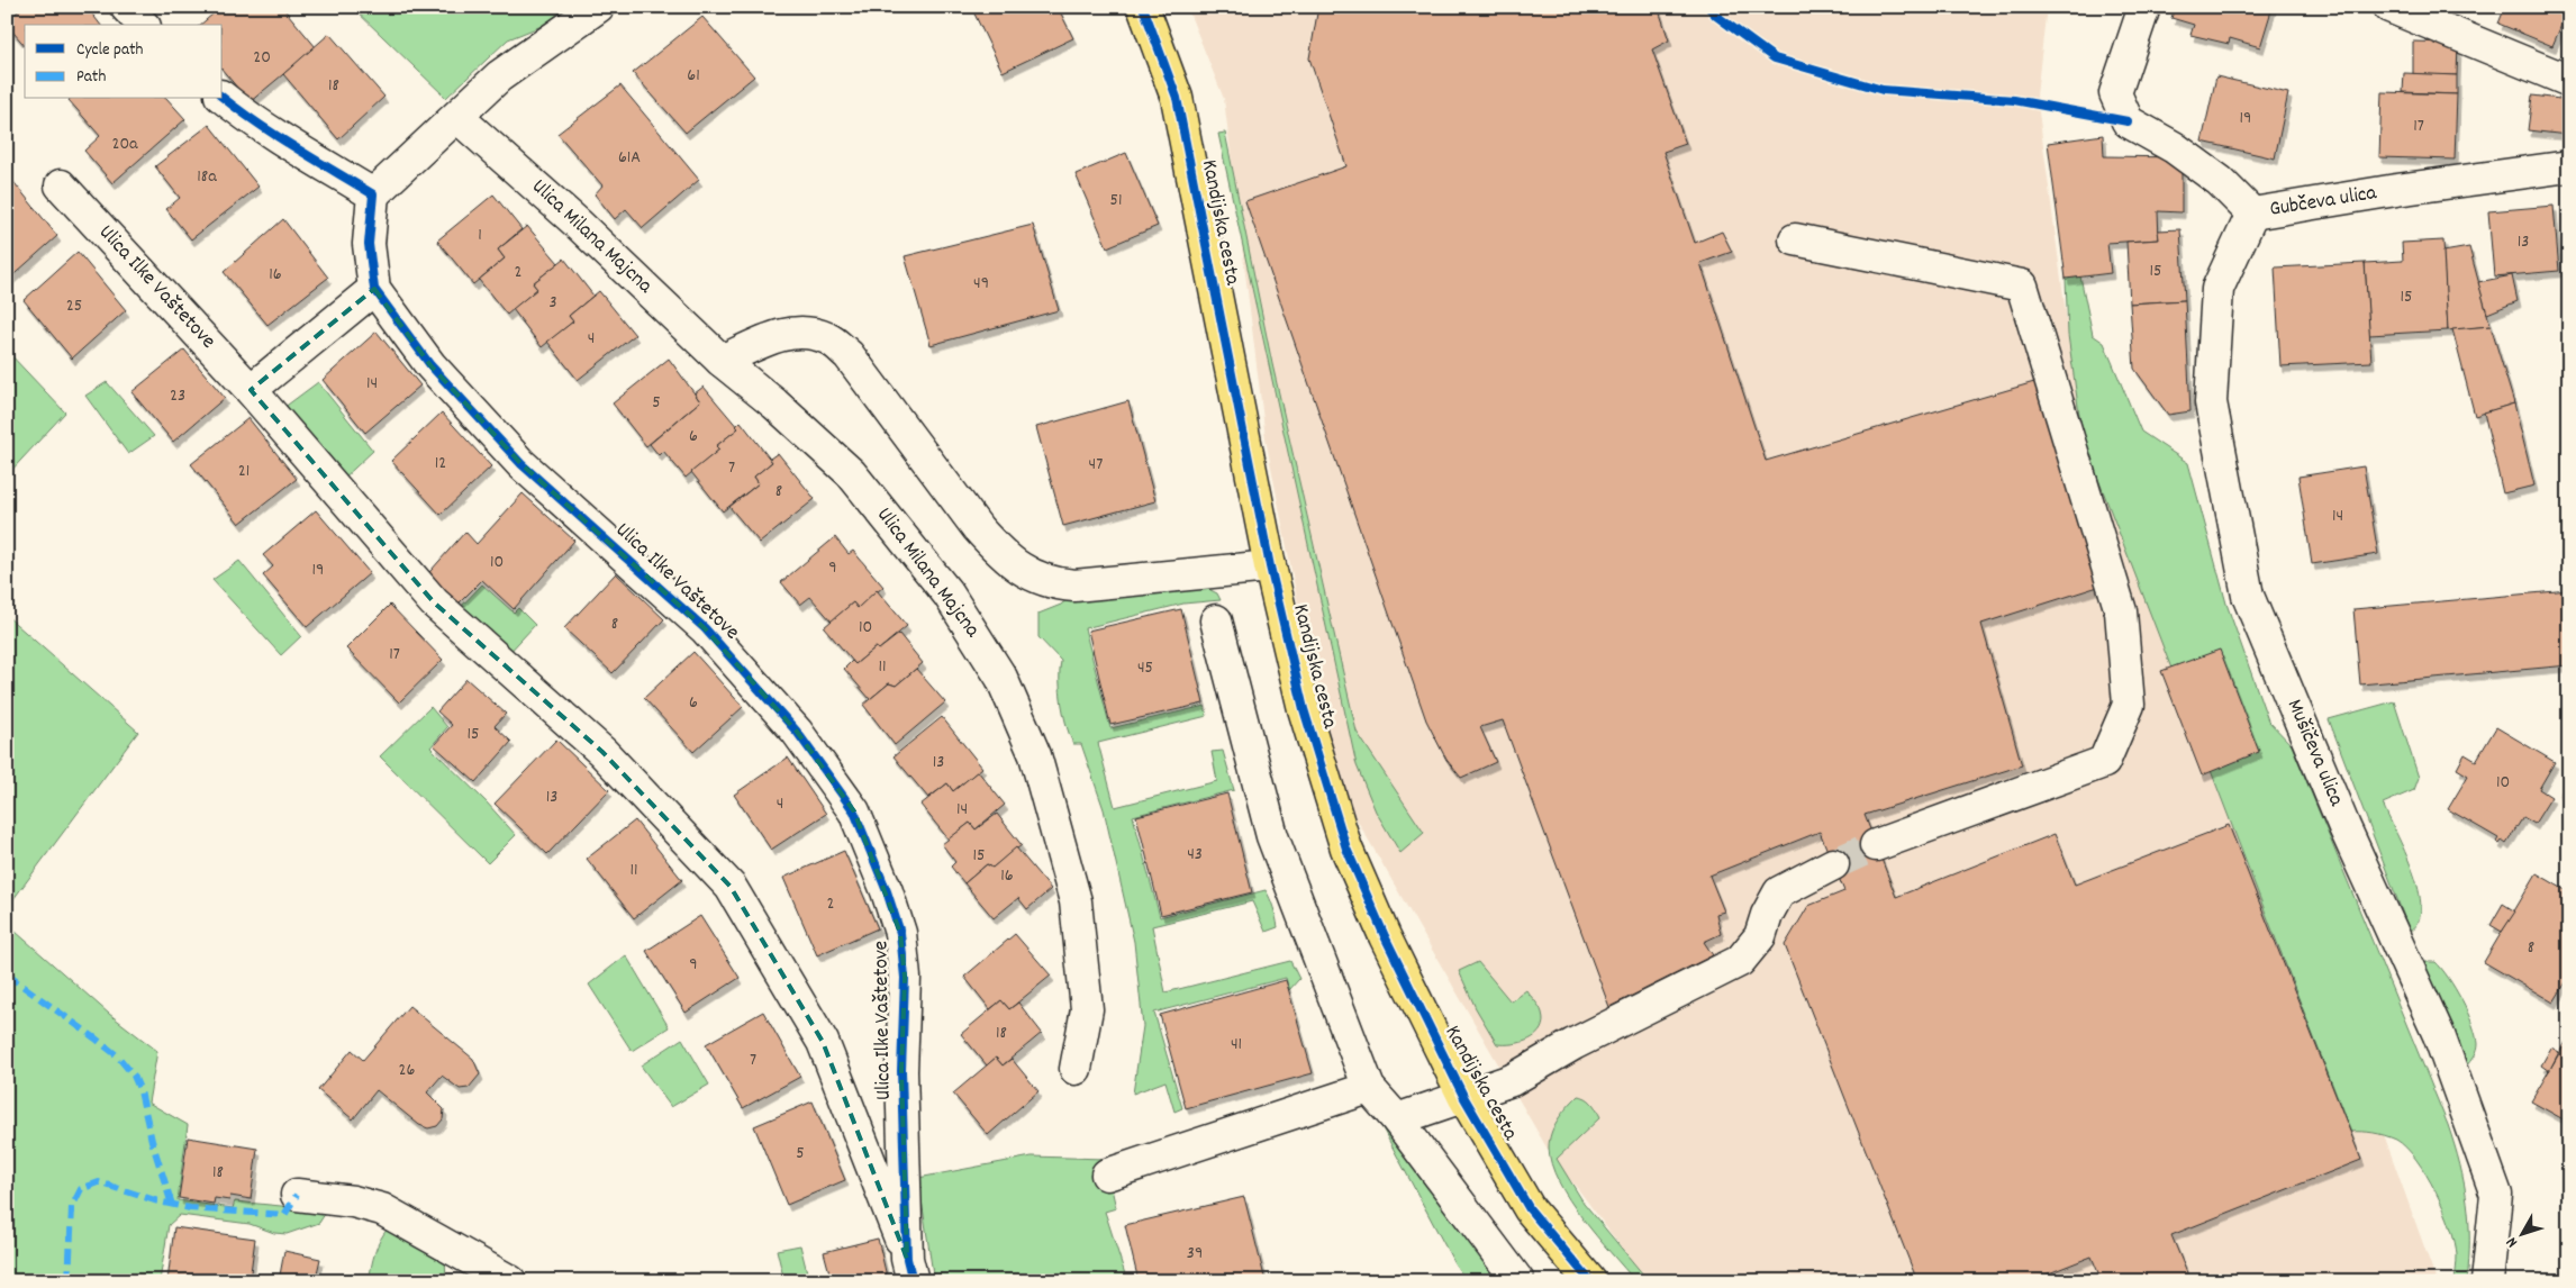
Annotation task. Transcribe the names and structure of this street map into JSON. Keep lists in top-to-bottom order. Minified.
{"streets":{"main road":["Kandijska cesta"],"street":["Gubčeva ulica","Ulica Milana Majcna","Ulica Ilke Vaštetove","Mušičeva ulica"]},"crossings":[["Gubčeva ulica","Mušičeva ulica"]],"house_numbers":["20","61","18","19","17","20a","61A","18a","51","1","13","15","2","16","49","15","3","25","4","14","23","5","6","12","47","7","21","8","14","10","9","19","8","10","17","11","45","6","15","13","10","13","4","14","43","15","11","16","2","8","9","18","41","7","26","5","18","39"],"legend":["Cycle path","Path"],"north":"bottom left"}
